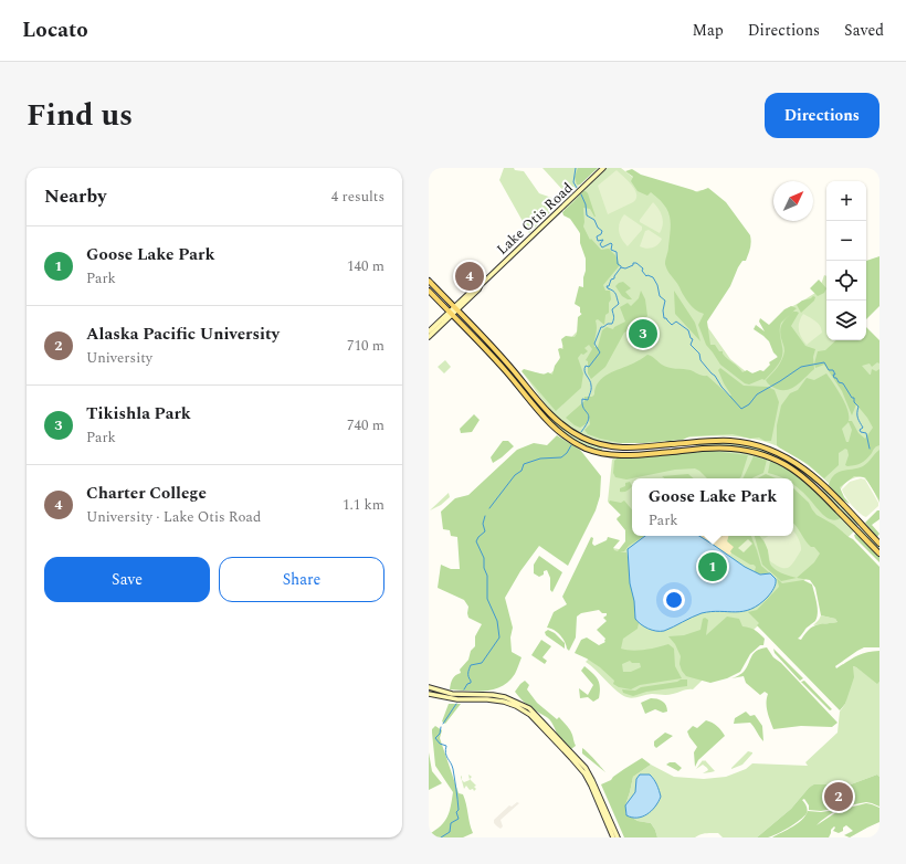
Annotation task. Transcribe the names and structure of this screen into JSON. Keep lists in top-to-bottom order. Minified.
{"streets":{"main road":["Lake Otis Road"]},"north":"top right","page":{"header":"Locato","nav":["Map","Directions","Saved"],"title":"Find us","buttons":["Directions",["Save","Share"]],"heading":["Nearby","4 results"],"map_buttons":["+","−"],"list":[{"mark":"1","name":"Goose Lake Park","note":"Park","value":"140 m"},{"mark":"2","name":"Alaska Pacific University","note":"University","value":"710 m"},{"mark":"3","name":"Tikishla Park","note":"Park","value":"740 m"},{"mark":"4","name":"Charter College","note":"University · Lake Otis Road","value":"1.1 km"}],"pins":["4","3","1","2"],"popup":["Goose Lake Park","Park"]}}
